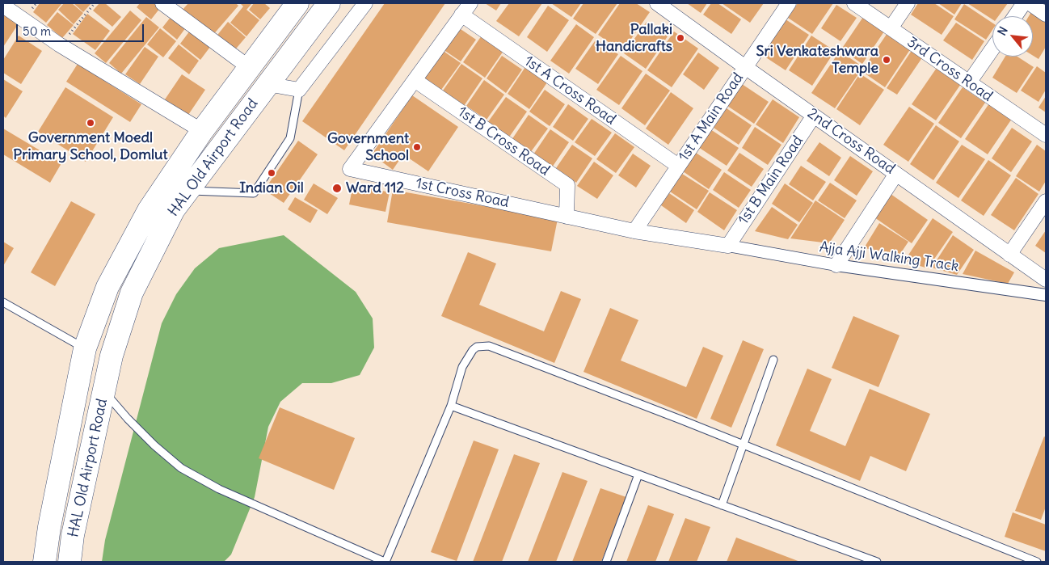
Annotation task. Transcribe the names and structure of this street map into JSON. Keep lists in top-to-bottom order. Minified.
{"streets":{"main road":["HAL Old Airport Road"],"street":["3rd Cross Road","1st A Cross Road","1st A Main Road","1st B Cross Road","2nd Cross Road","1st B Main Road","1st Cross Road","Ajja Ajji Walking Track"]},"crossings":[["1st A Cross Road","1st A Main Road"],["1st A Cross Road","1st Cross Road"],["1st A Main Road","2nd Cross Road"],["1st A Main Road","1st Cross Road"],["1st B Cross Road","1st Cross Road"],["2nd Cross Road","1st B Main Road"],["1st B Main Road","1st Cross Road"],["1st B Main Road","Ajja Ajji Walking Track"],["1st Cross Road","Ajja Ajji Walking Track"]],"places":["Pallaki Handicrafts","Sri Venkateshwara Temple","Government Moedl Primary School, Domlut","Government School","Indian Oil","Ward 112"],"scale_bar":"50 m","north":"top left"}
